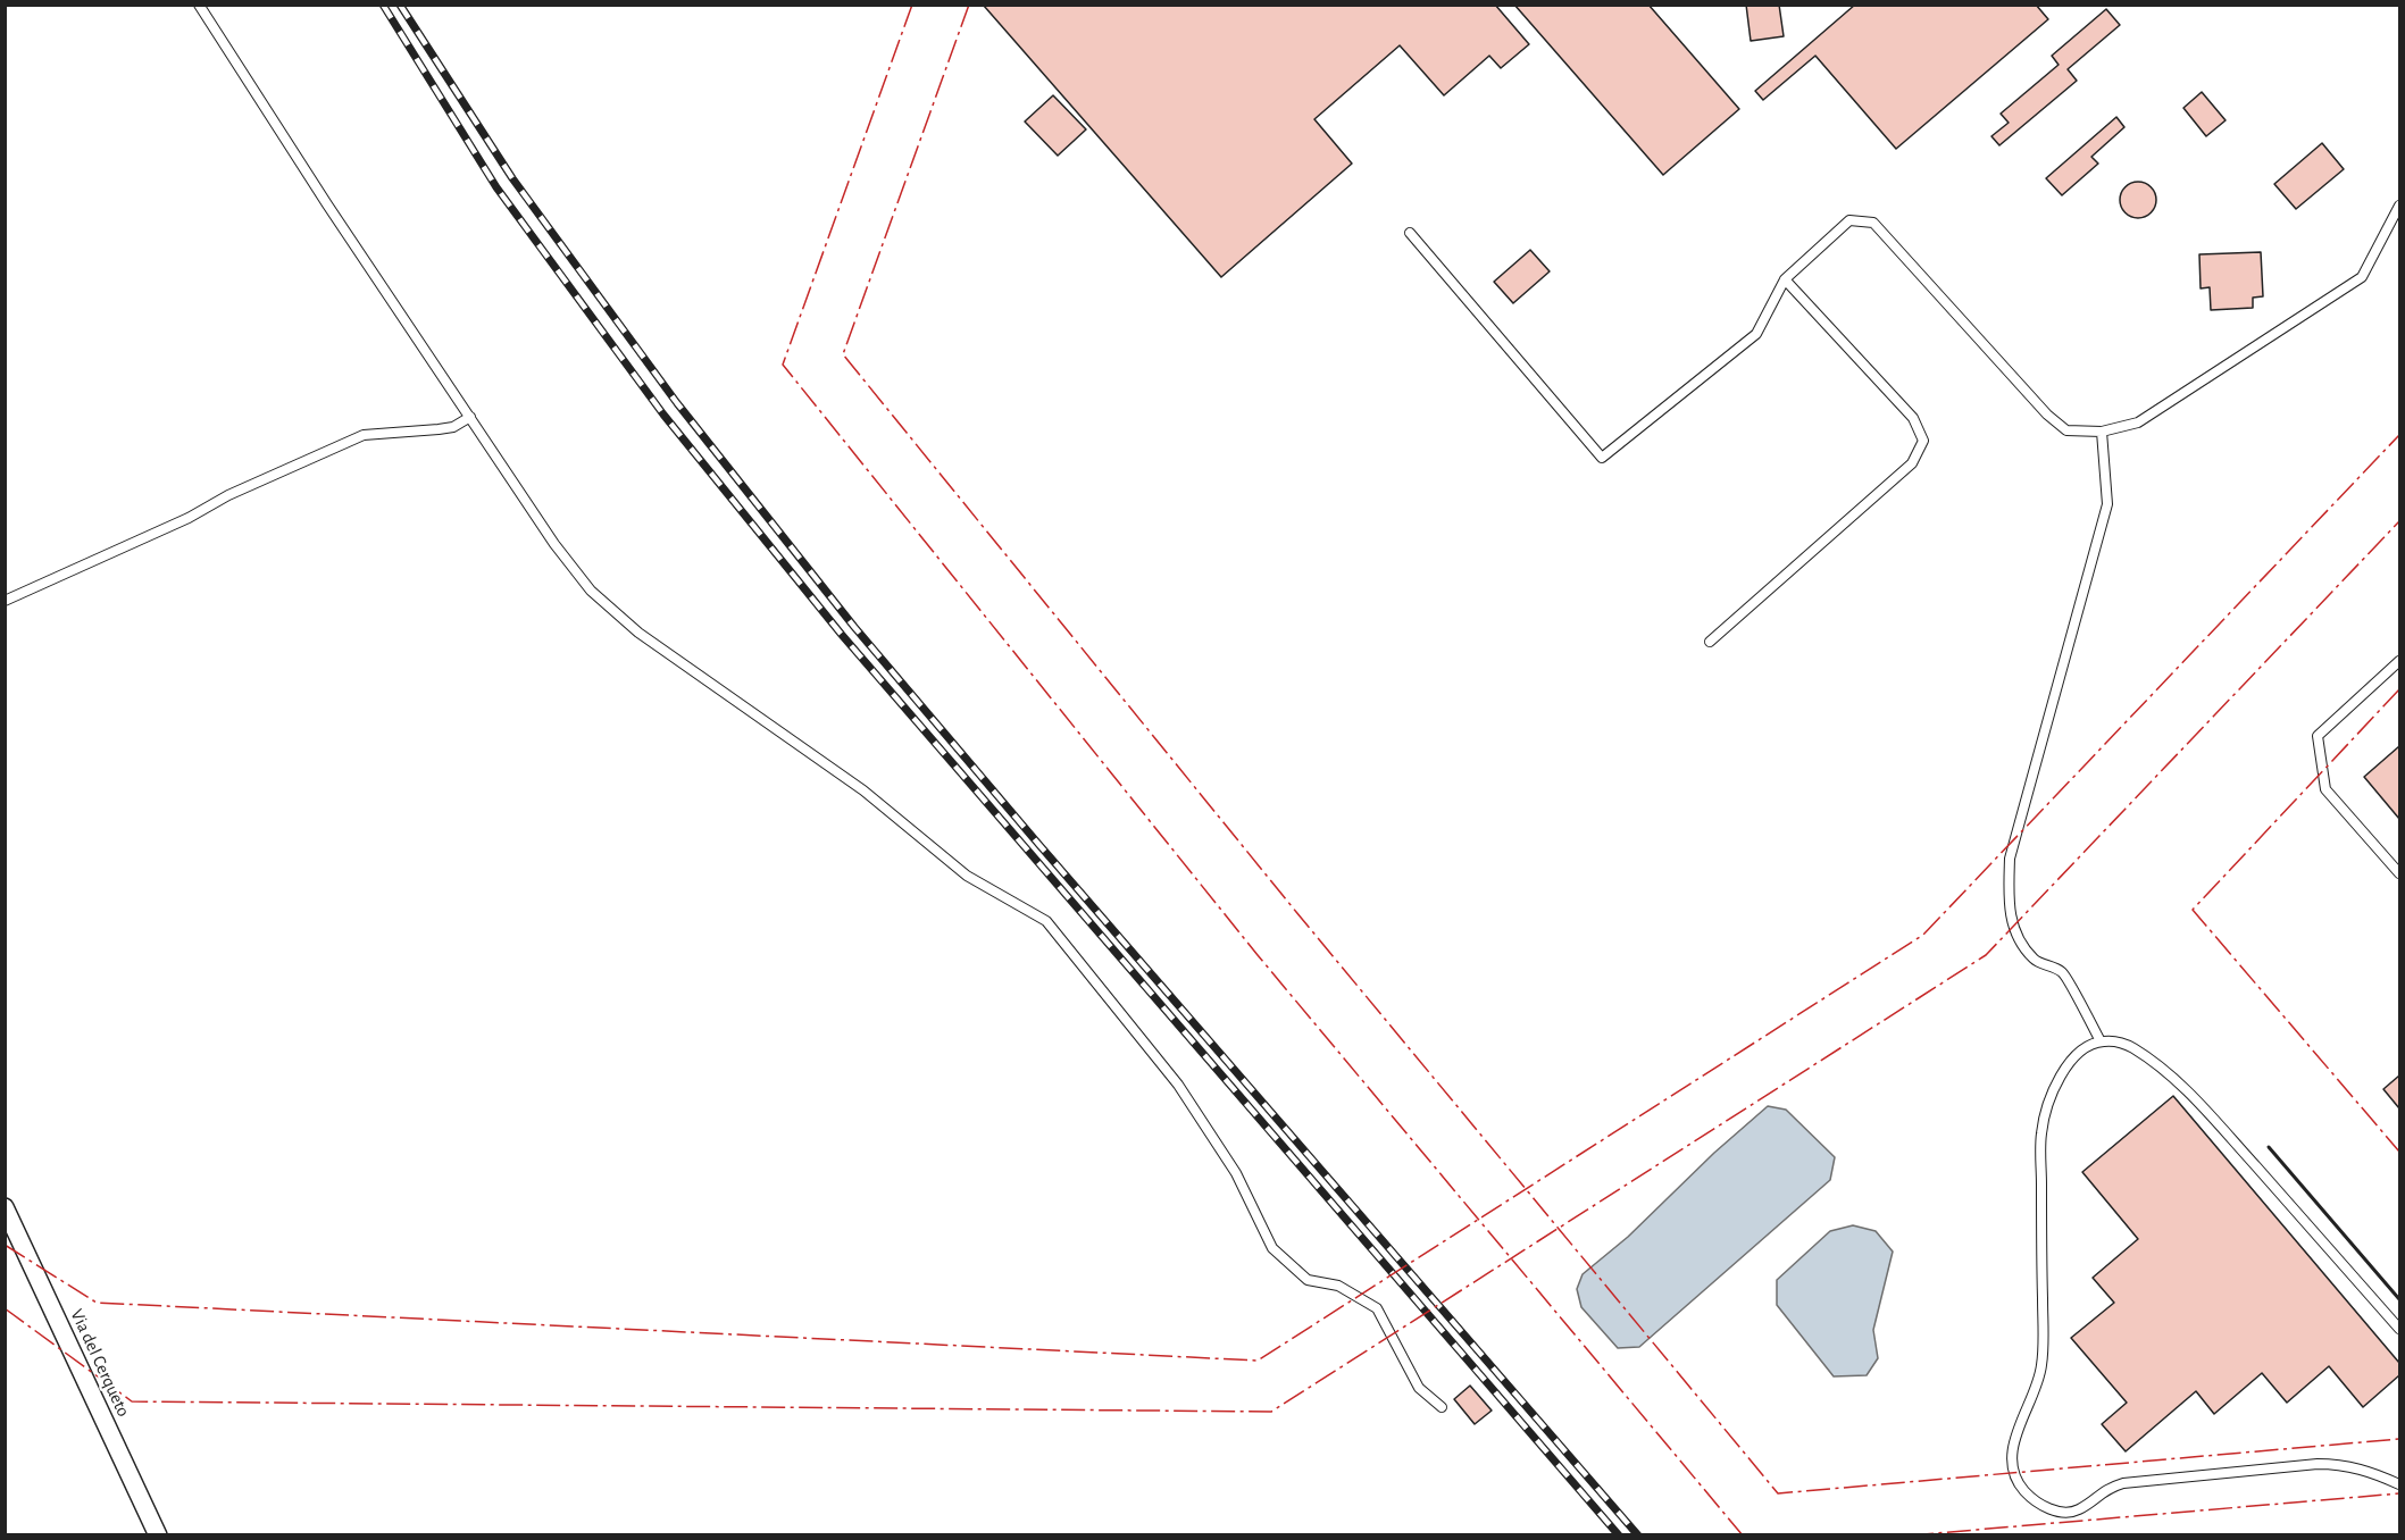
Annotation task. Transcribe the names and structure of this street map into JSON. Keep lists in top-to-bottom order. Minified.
{"streets":{"street":["Via del Cerqueto"]}}
